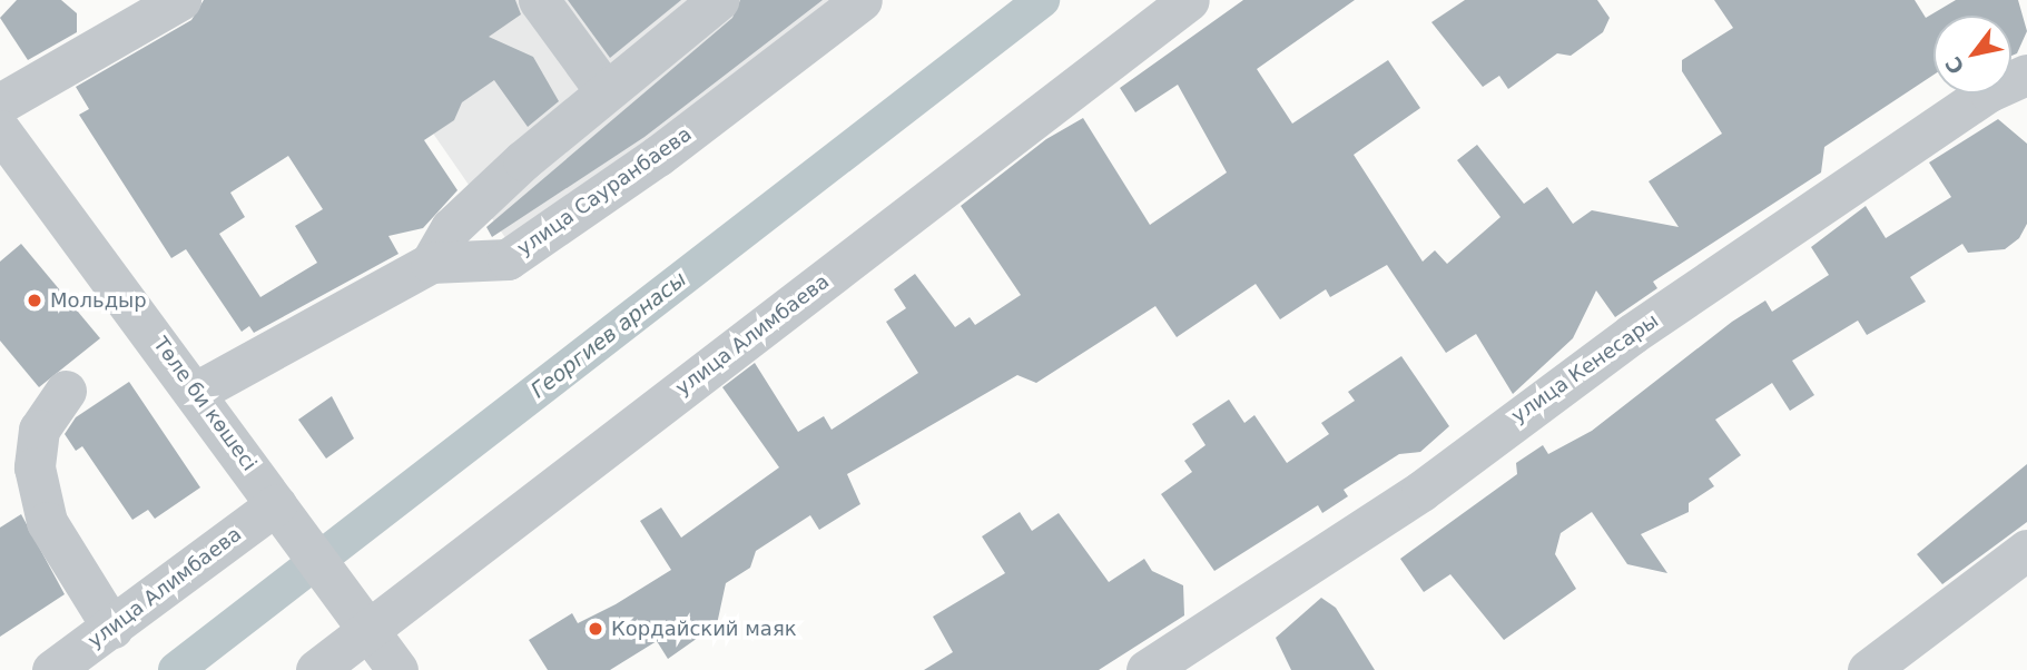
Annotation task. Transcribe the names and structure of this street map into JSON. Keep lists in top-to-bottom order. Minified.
{"streets":{"street":["улица Сауранбаева","улица Алимбаева","улица Кенесары","Төле би көшесі"]},"crossings":[["улица Сауранбаева","Төле би көшесі"],["улица Алимбаева","Төле би көшесі"]],"water":["Георгиев арнасы"],"places":["Мольдыр","Кордайский маяк"],"north":"bottom left"}
